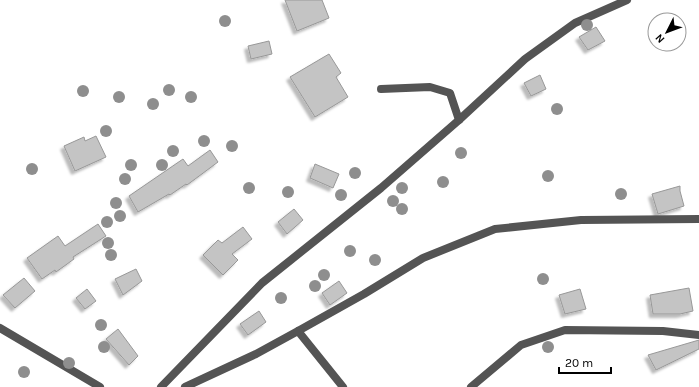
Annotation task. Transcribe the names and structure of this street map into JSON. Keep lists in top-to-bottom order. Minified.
{"scale_bar":"20 m","north":"bottom left"}
